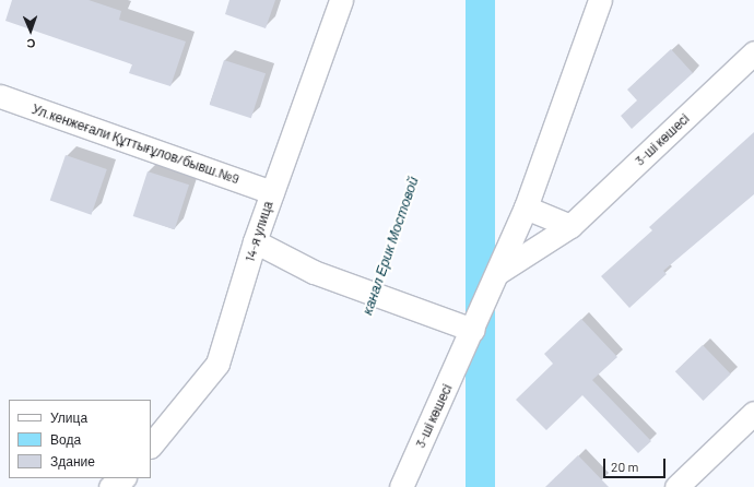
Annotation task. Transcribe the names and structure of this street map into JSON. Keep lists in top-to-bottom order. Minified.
{"streets":{"street":["3-ші көшесі","Ул.кенжеғали Құттығұлов/бывш.№9","14-я улица"]},"crossings":[["Ул.кенжеғали Құттығұлов/бывш.№9","14-я улица"]],"water":["канал Ерик Мостовой"],"legend":["Улица","Вода","Здание"],"scale_bar":"20 m","north":"bottom"}
